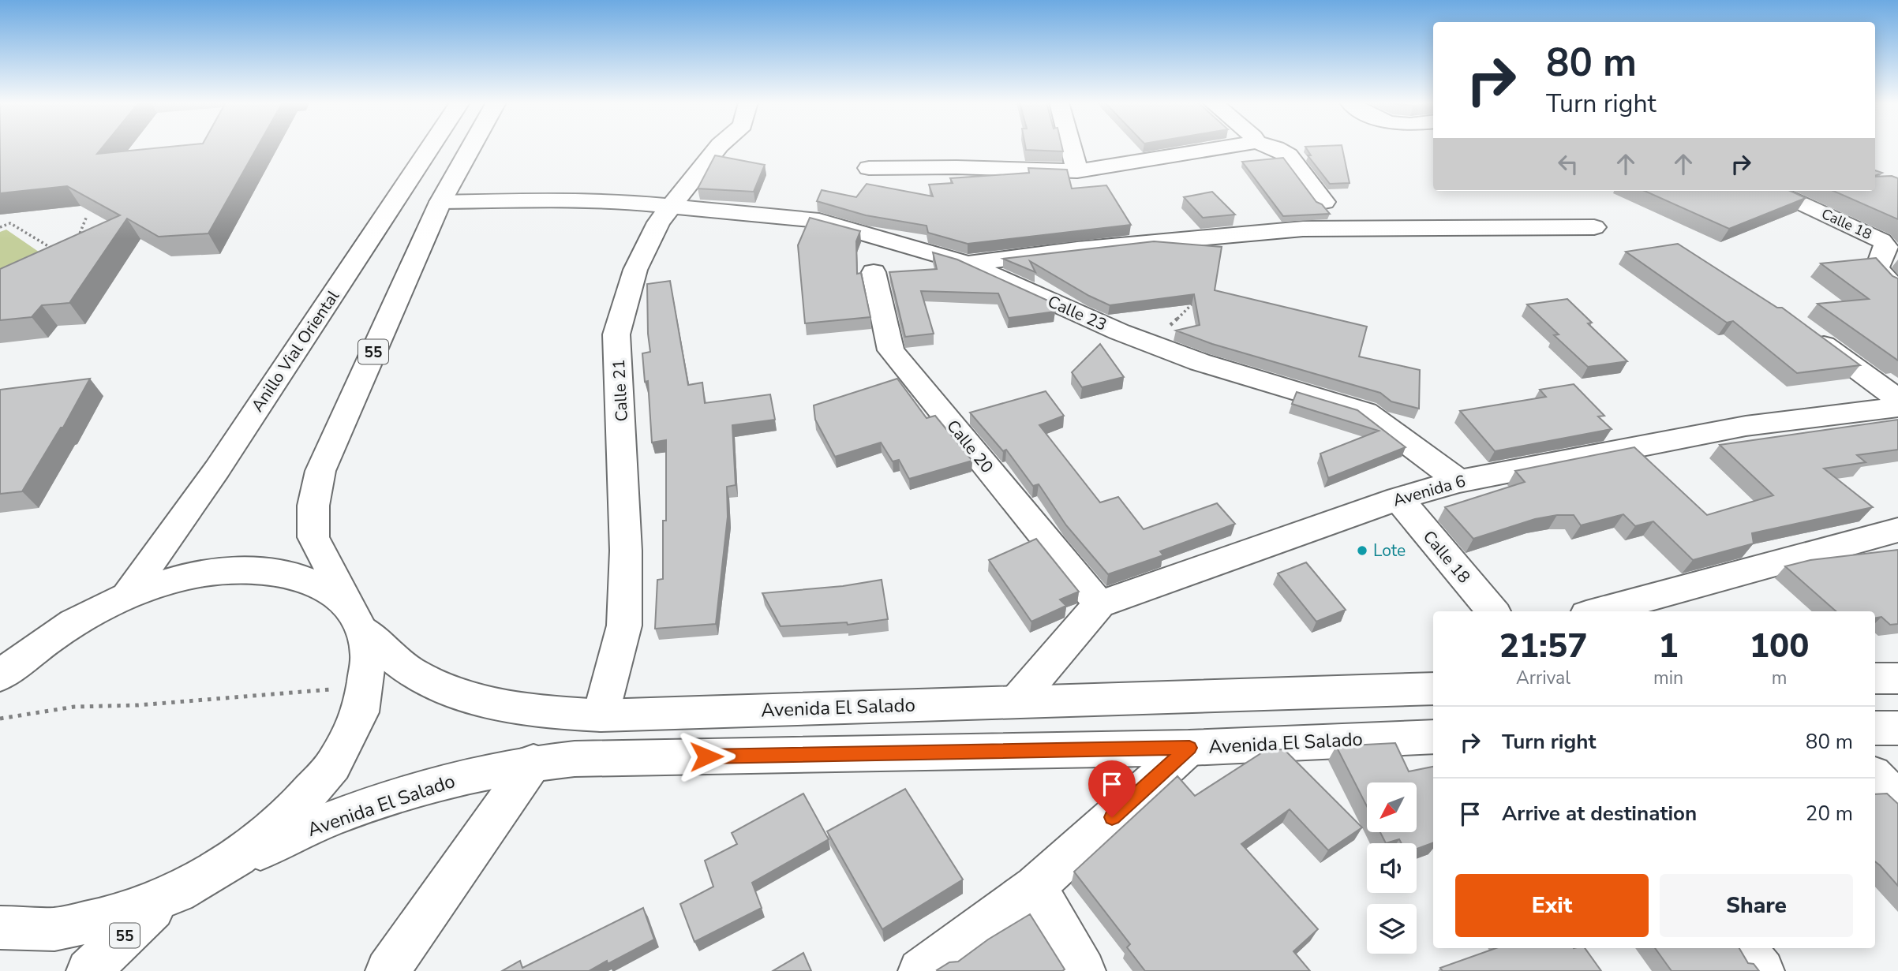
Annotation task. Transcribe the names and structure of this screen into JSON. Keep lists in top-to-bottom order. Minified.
{"streets":{"main road":["Calle 18","Calle 23","Anillo Vial Oriental","55","Calle 21","Calle 20","Avenida 6","Avenida El Salado"]},"crossings":[["Calle 18","Avenida 6"],["Calle 23","55"],["Calle 23","Calle 21"],["Calle 23","Avenida 6"],["Anillo Vial Oriental","Avenida El Salado"],["55","Avenida El Salado"],["Calle 21","Avenida El Salado"],["Calle 20","Avenida 6"]],"places":["Lote"],"north":"bottom left","page":{"turn":["80 m","Turn right"],"eta":["21:57","Arrival","1","min","100","m"],"list":[{"name":"Turn right","value":"80 m"},{"name":"Arrive at destination","value":"20 m"}],"buttons":["Exit","Share"]}}
